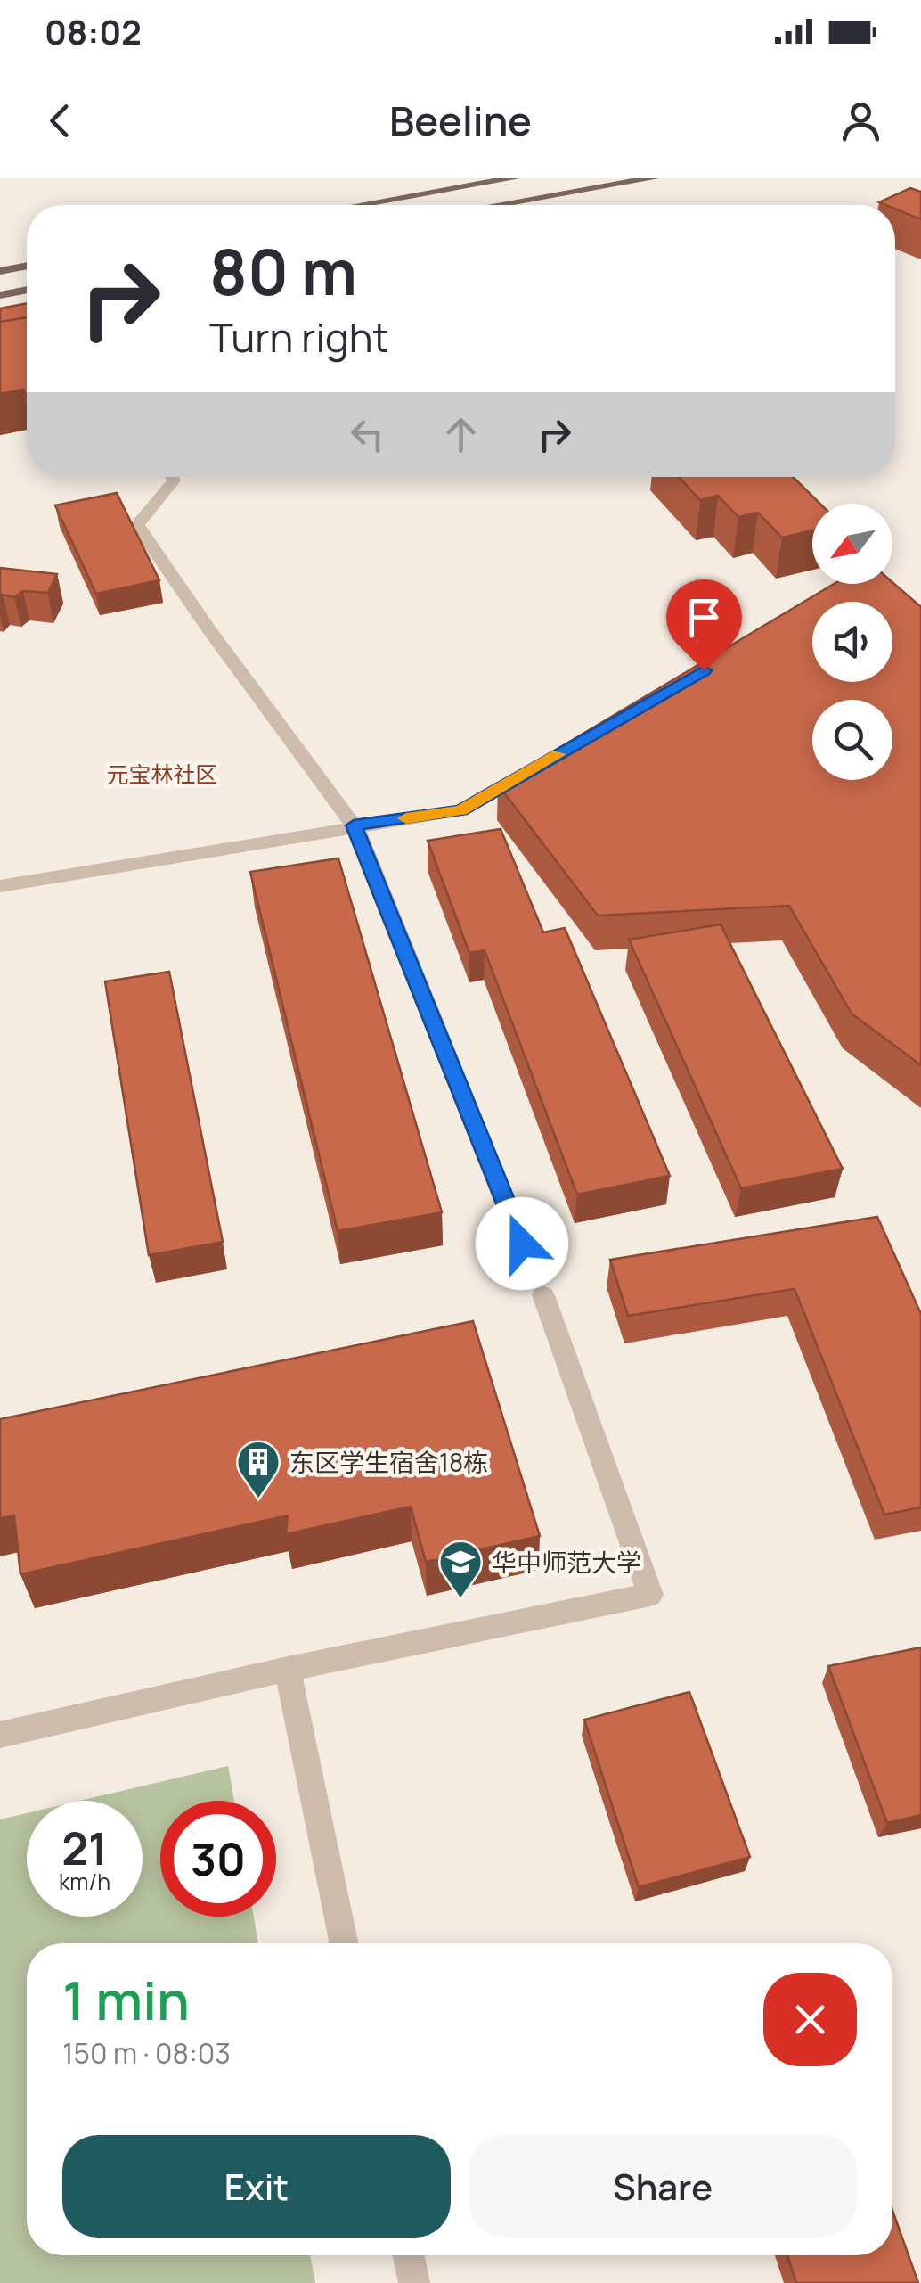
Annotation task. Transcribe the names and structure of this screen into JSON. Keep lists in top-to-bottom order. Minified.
{"districts":["元宝林社区"],"places":{"building":["东区学生宿舍18栋"],"school or university":["华中师范大学"]},"north":"bottom left","page":{"status":"08:02","header":"Beeline","turn":["80 m","Turn right"],"speed":"21 km/h","limit":"30","heading":["1 min","150 m · 08:03"],"buttons":["Exit","Share"]}}
